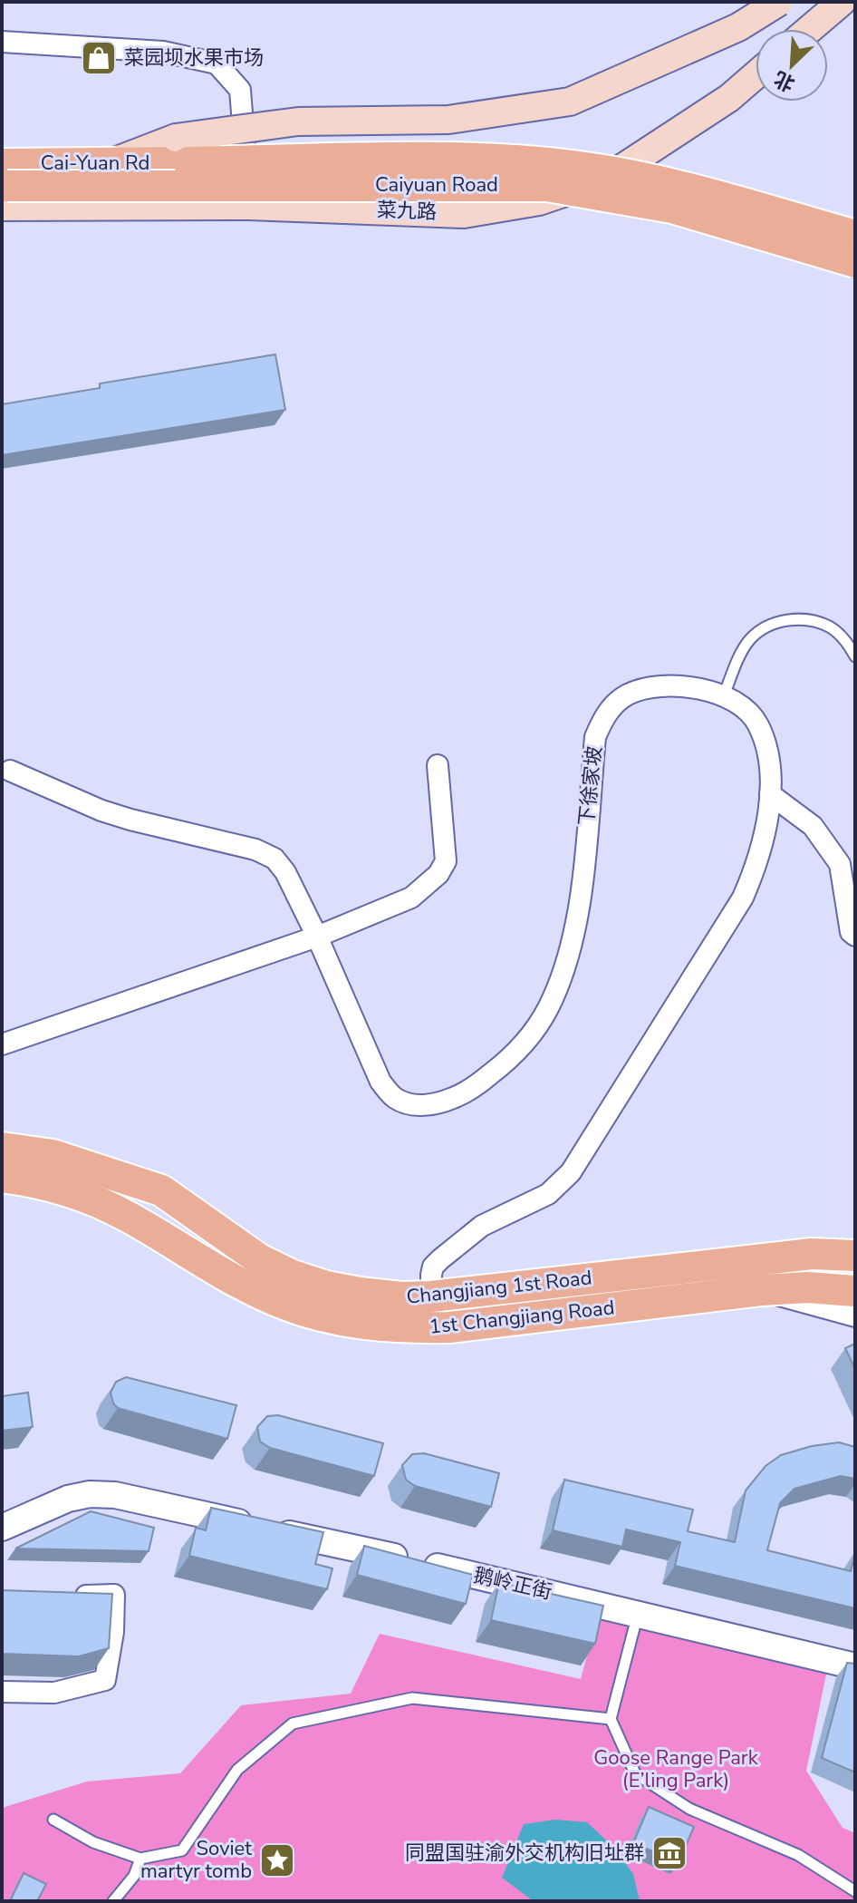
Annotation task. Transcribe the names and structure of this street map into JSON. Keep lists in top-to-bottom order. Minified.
{"streets":{"main road":["Cai-Yuan Rd","Caiyuan Road","菜九路","Changjiang 1st Road","1st Changjiang Road"],"street":["下徐家坡","鹅岭正街"]},"crossings":[["Cai-Yuan Rd","Caiyuan Road"],["Cai-Yuan Rd","菜九路"],["Caiyuan Road","菜九路"],["下徐家坡","Changjiang 1st Road"]],"parks":["Goose Range Park (E’ling Park)"],"places":{"shop":["菜园坝水果市场"],"museum":["同盟国驻渝外交机构旧址群"],"place":["Soviet martyr tomb"]},"north":"bottom left"}
